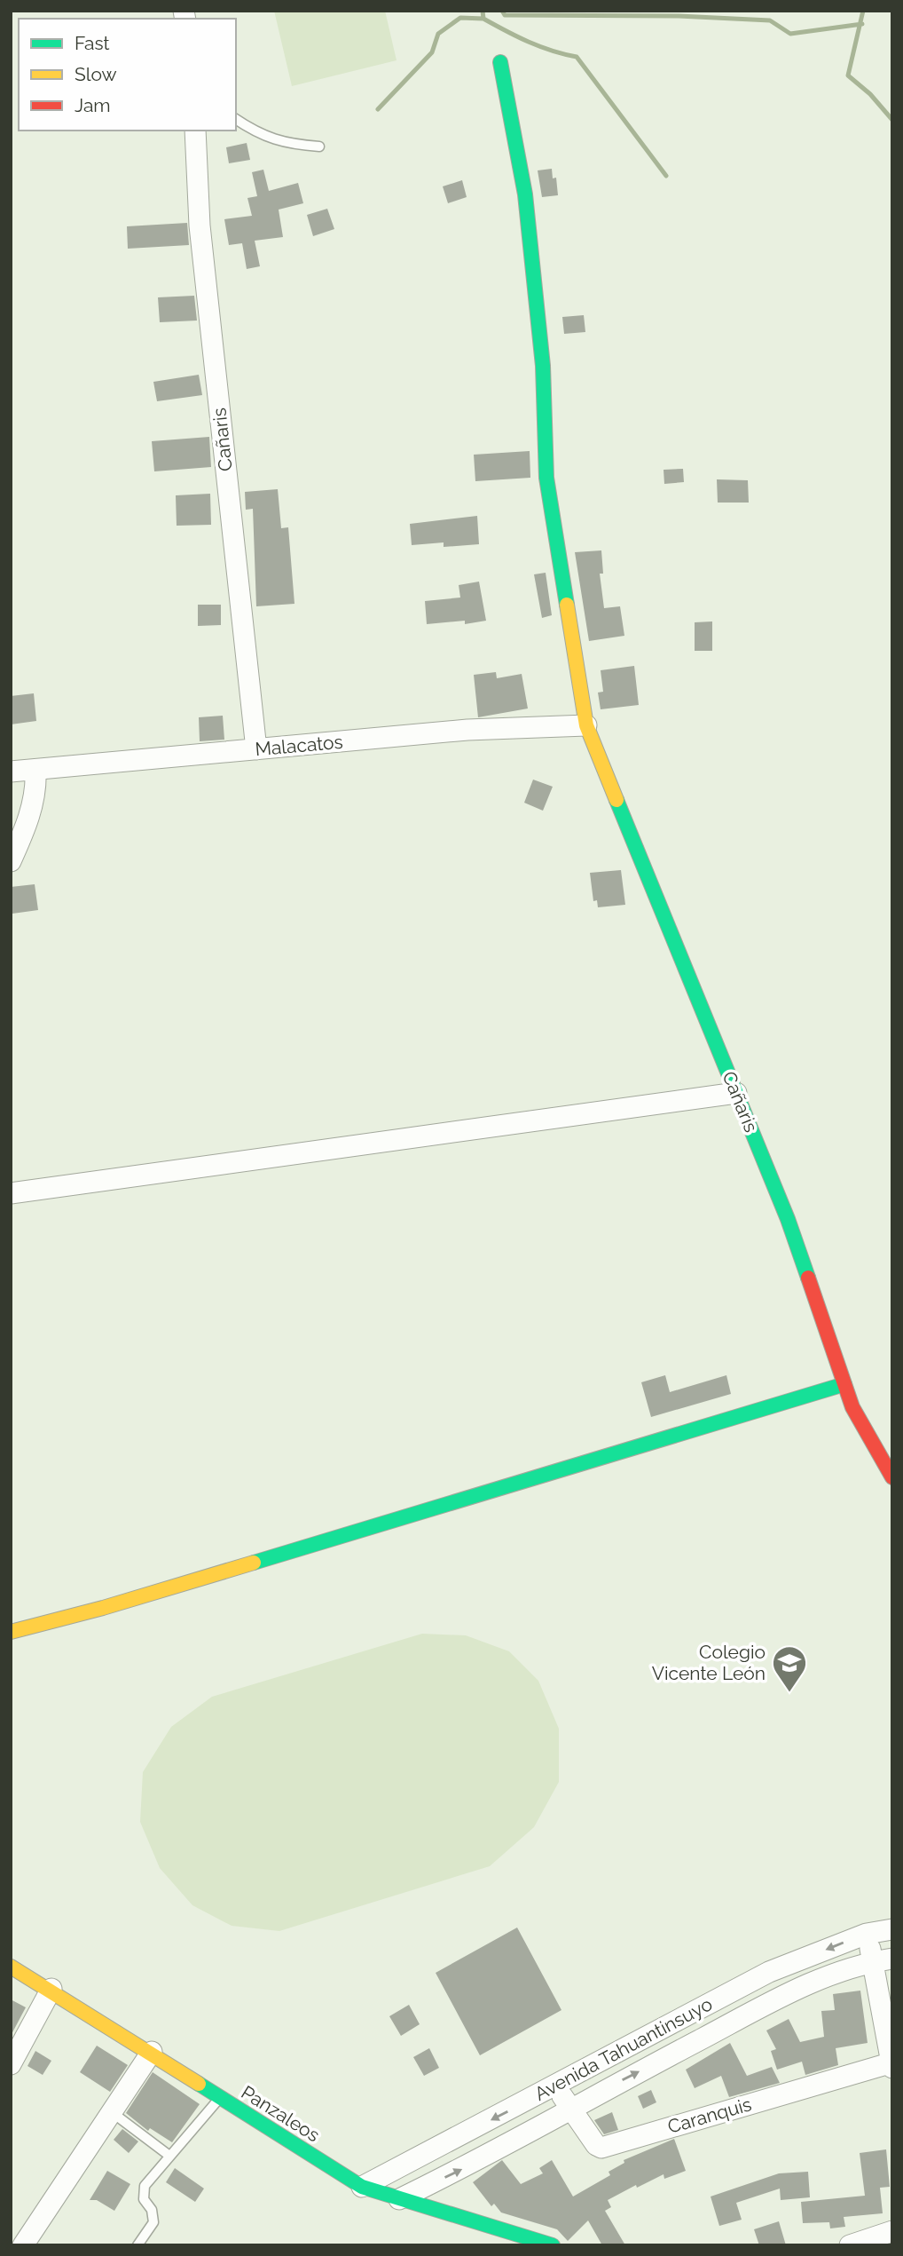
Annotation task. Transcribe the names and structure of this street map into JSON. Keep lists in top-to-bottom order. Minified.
{"streets":{"street":["Cañaris","Malacatos","Avenida Tahuantinsuyo","Panzaleos","Caranquis"]},"crossings":[["Cañaris","Malacatos"],["Avenida Tahuantinsuyo","Panzaleos"],["Avenida Tahuantinsuyo","Caranquis"]],"places":{"school or university":["Colegio Vicente León"]},"legend":["Fast","Slow","Jam"]}
